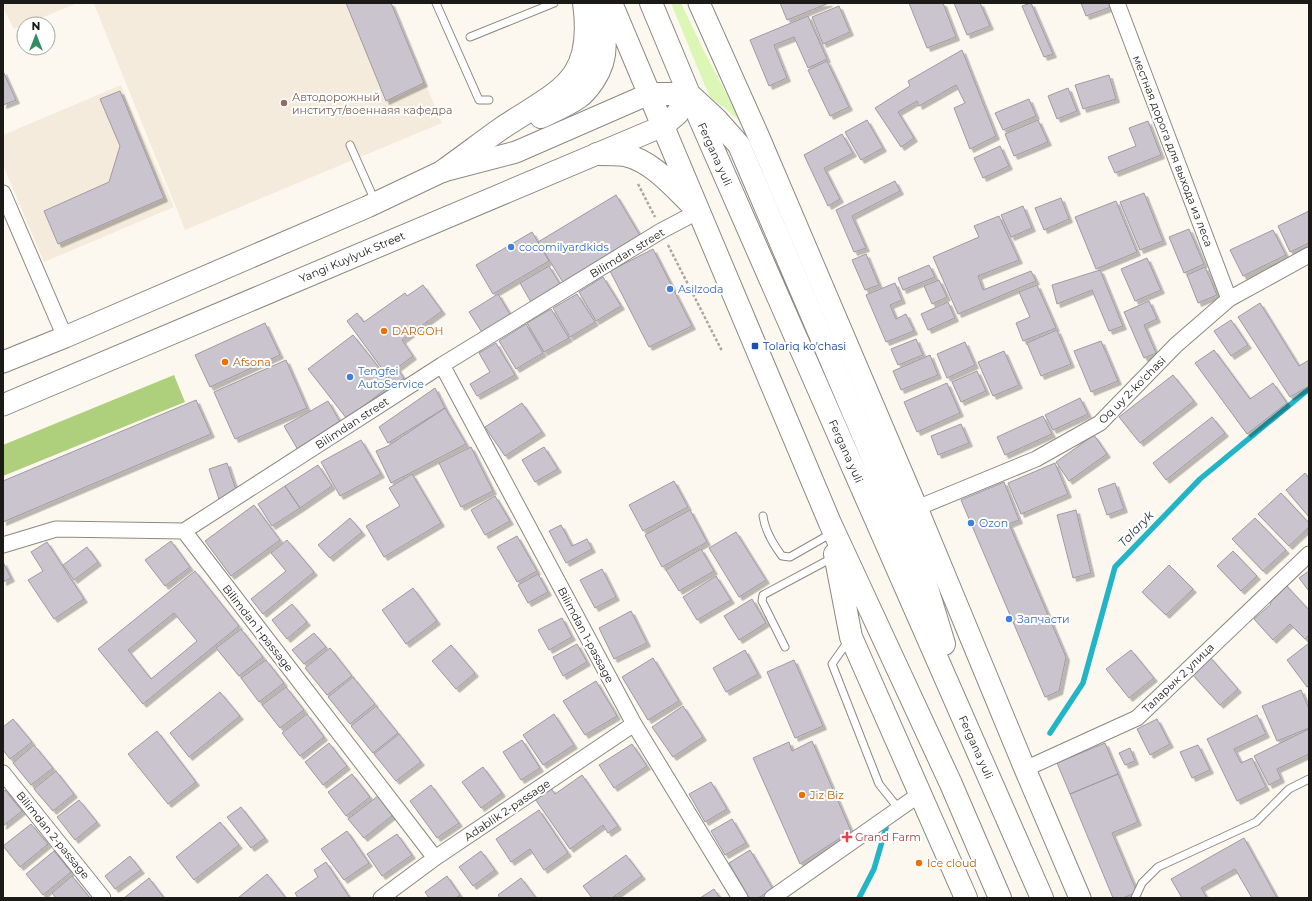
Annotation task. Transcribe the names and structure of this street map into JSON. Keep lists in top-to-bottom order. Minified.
{"streets":{"main road":["Fergana yuli","Yangi Kuylyuk Street"],"street":["местная дорога для выхода из леса","Bilimdan street","Oq uy 2-ko'chasi","Bilimdan 1-passage","Таларык 2 улица","Аdаblik 2-passage","Bilimdan 2-passage"]},"crossings":[["местная дорога для выхода из леса","Oq uy 2-ko'chasi"],["Fergana yuli","Yangi Kuylyuk Street"],["Bilimdan street","Bilimdan 1-passage"],["Bilimdan 1-passage","Аdаblik 2-passage"]],"water":["Talaryk"],"places":{"other":["Автодорожный институт/военнаяя кафедра","cocomilyardkids","Asilzoda","DARGOH","Afsona","Tengfei AutoService","Ozon","Запчасти","Jiz Biz","Ice cloud"],"transit":["Tolariq ko'chasi"],"health":["Grand Farm"]},"north":"top"}
